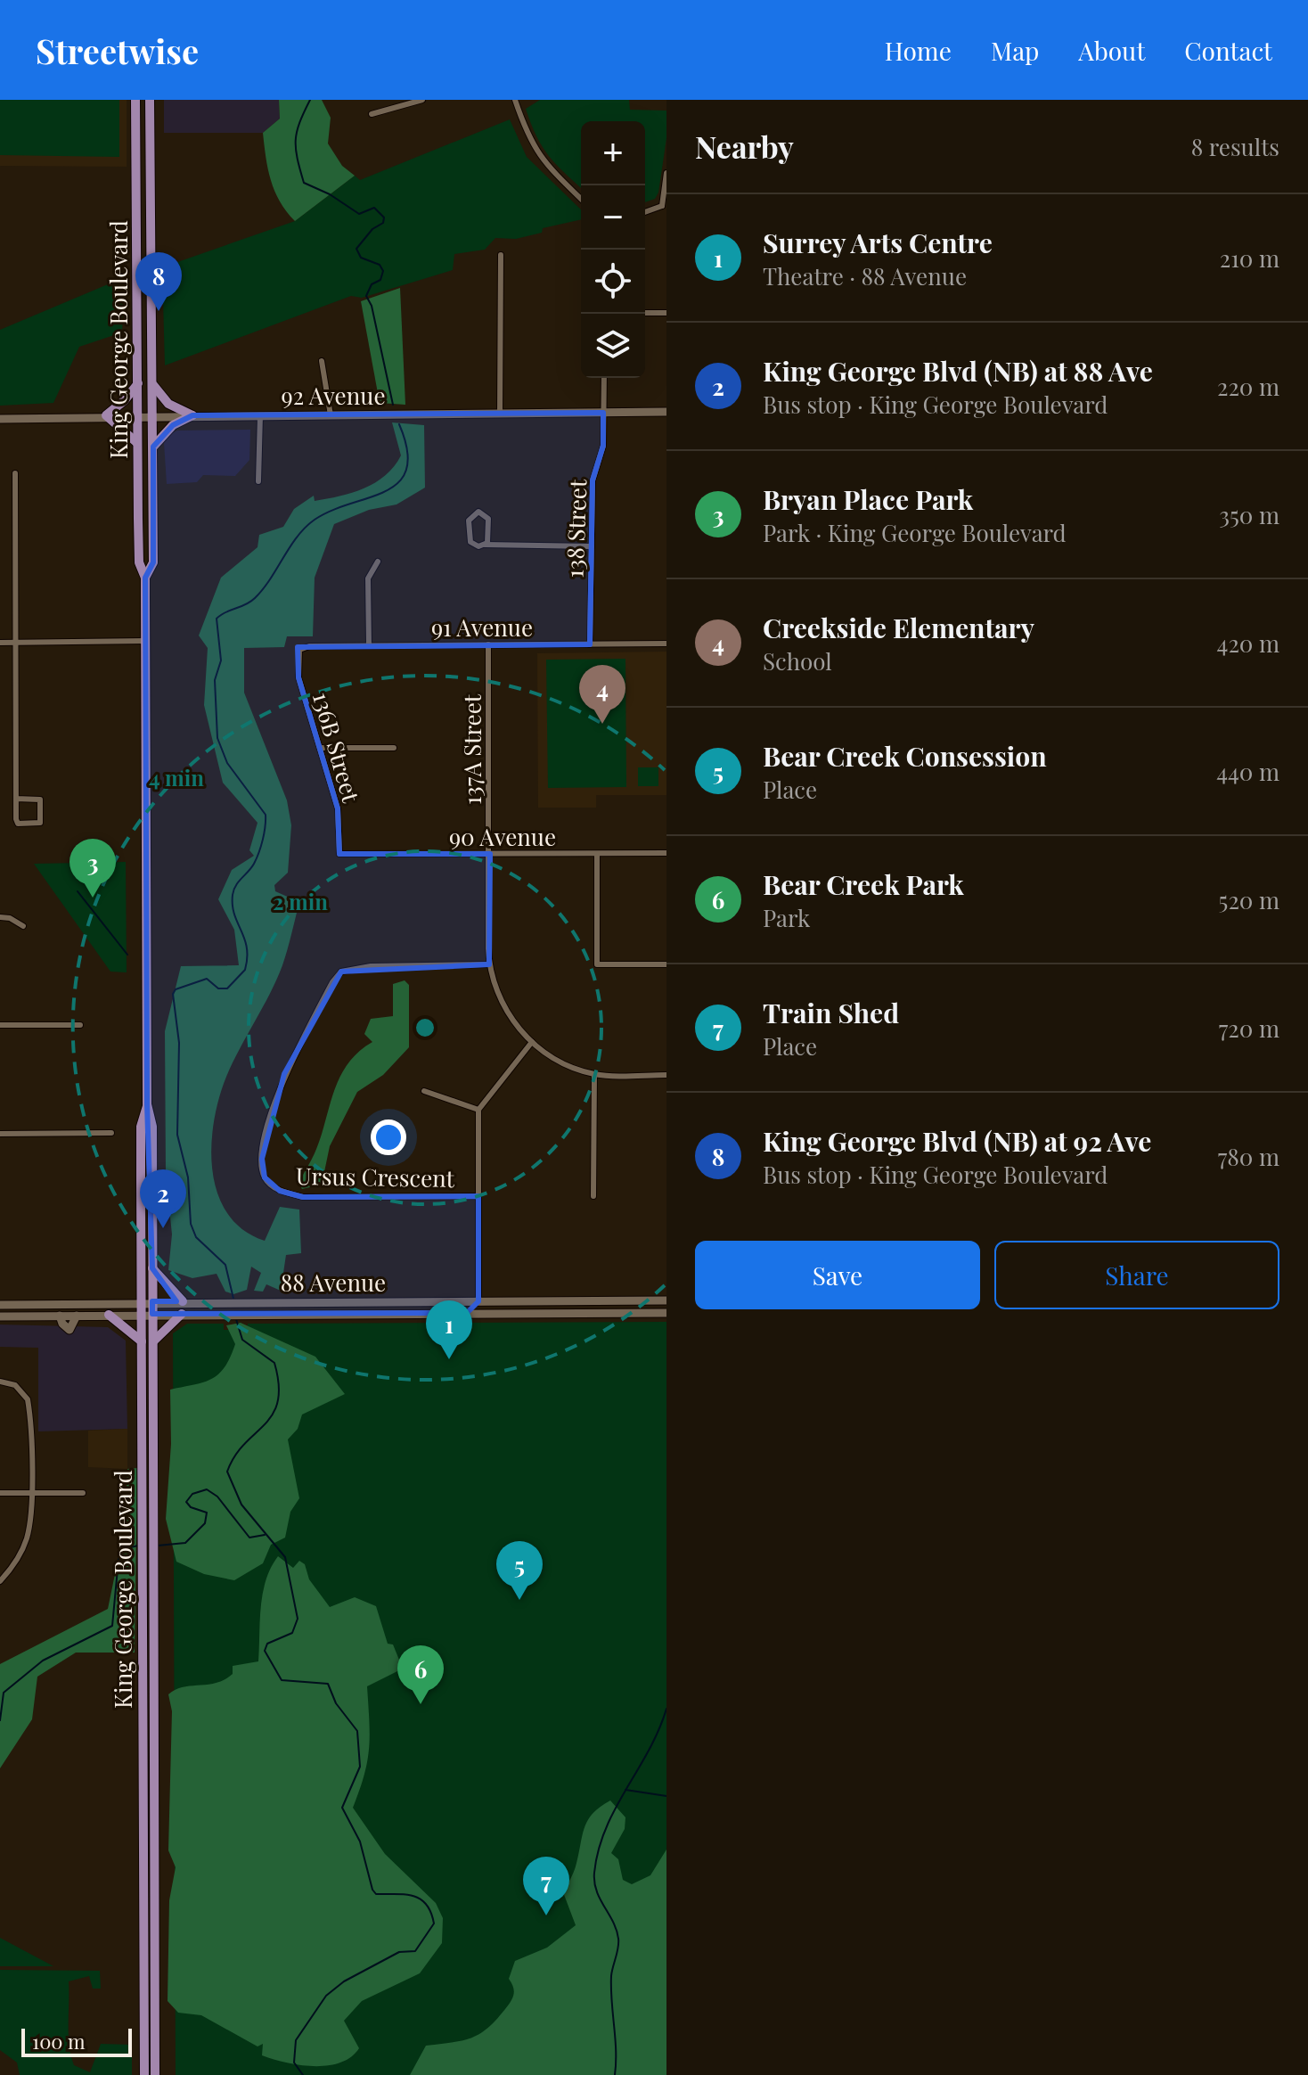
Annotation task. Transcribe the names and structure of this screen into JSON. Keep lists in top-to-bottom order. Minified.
{"streets":{"main road":["King George Boulevard","92 Avenue","88 Avenue"],"street":["138 Street","91 Avenue","136B Street","137A Street","90 Avenue","Ursus Crescent"]},"crossings":[["King George Boulevard","92 Avenue"],["King George Boulevard","88 Avenue"],["92 Avenue","138 Street"],["138 Street","91 Avenue"],["91 Avenue","136B Street"],["91 Avenue","137A Street"],["136B Street","90 Avenue"],["137A Street","90 Avenue"],["137A Street","Ursus Crescent"]],"scale_bar":"100 m","page":{"header":"Streetwise","nav":["Home","Map","About","Contact"],"heading":["Nearby","8 results"],"map_buttons":["+","−"],"list":[{"mark":"1","name":"Surrey Arts Centre","note":"Theatre · 88 Avenue","value":"210 m"},{"mark":"2","name":"King George Blvd (NB) at 88 Ave","note":"Bus stop · King George Boulevard","value":"220 m"},{"mark":"3","name":"Bryan Place Park","note":"Park · King George Boulevard","value":"350 m"},{"mark":"4","name":"Creekside Elementary","note":"School","value":"420 m"},{"mark":"5","name":"Bear Creek Consession","note":"Place","value":"440 m"},{"mark":"6","name":"Bear Creek Park","note":"Park","value":"520 m"},{"mark":"7","name":"Train Shed","note":"Place","value":"720 m"},{"mark":"8","name":"King George Blvd (NB) at 92 Ave","note":"Bus stop · King George Boulevard","value":"780 m"}],"pins":["8","4","3","2","1","5","6","7"],"buttons":["Save","Share"],"scale":"100 m"},"rings":["4 min","2 min"]}
